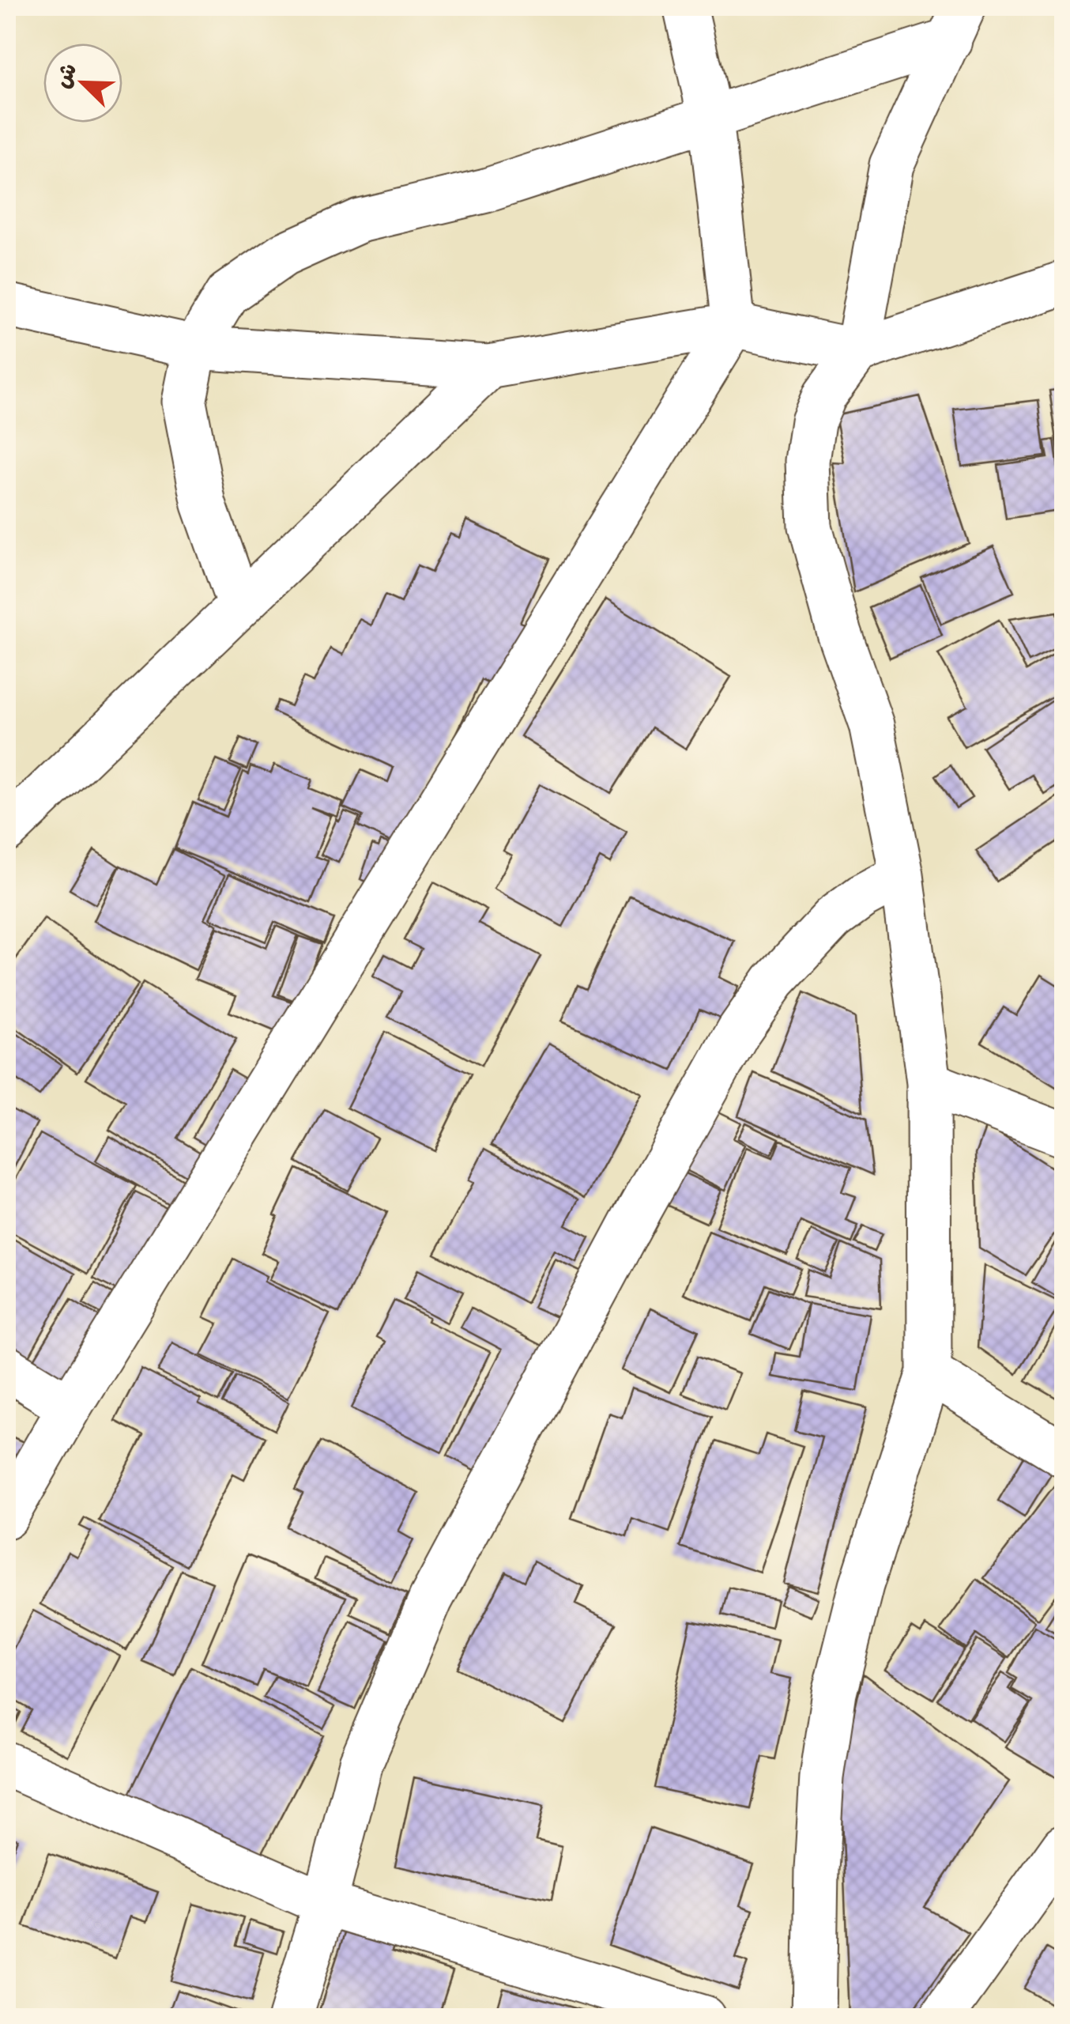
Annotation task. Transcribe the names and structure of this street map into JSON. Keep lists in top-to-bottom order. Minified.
{"north":"top left"}
